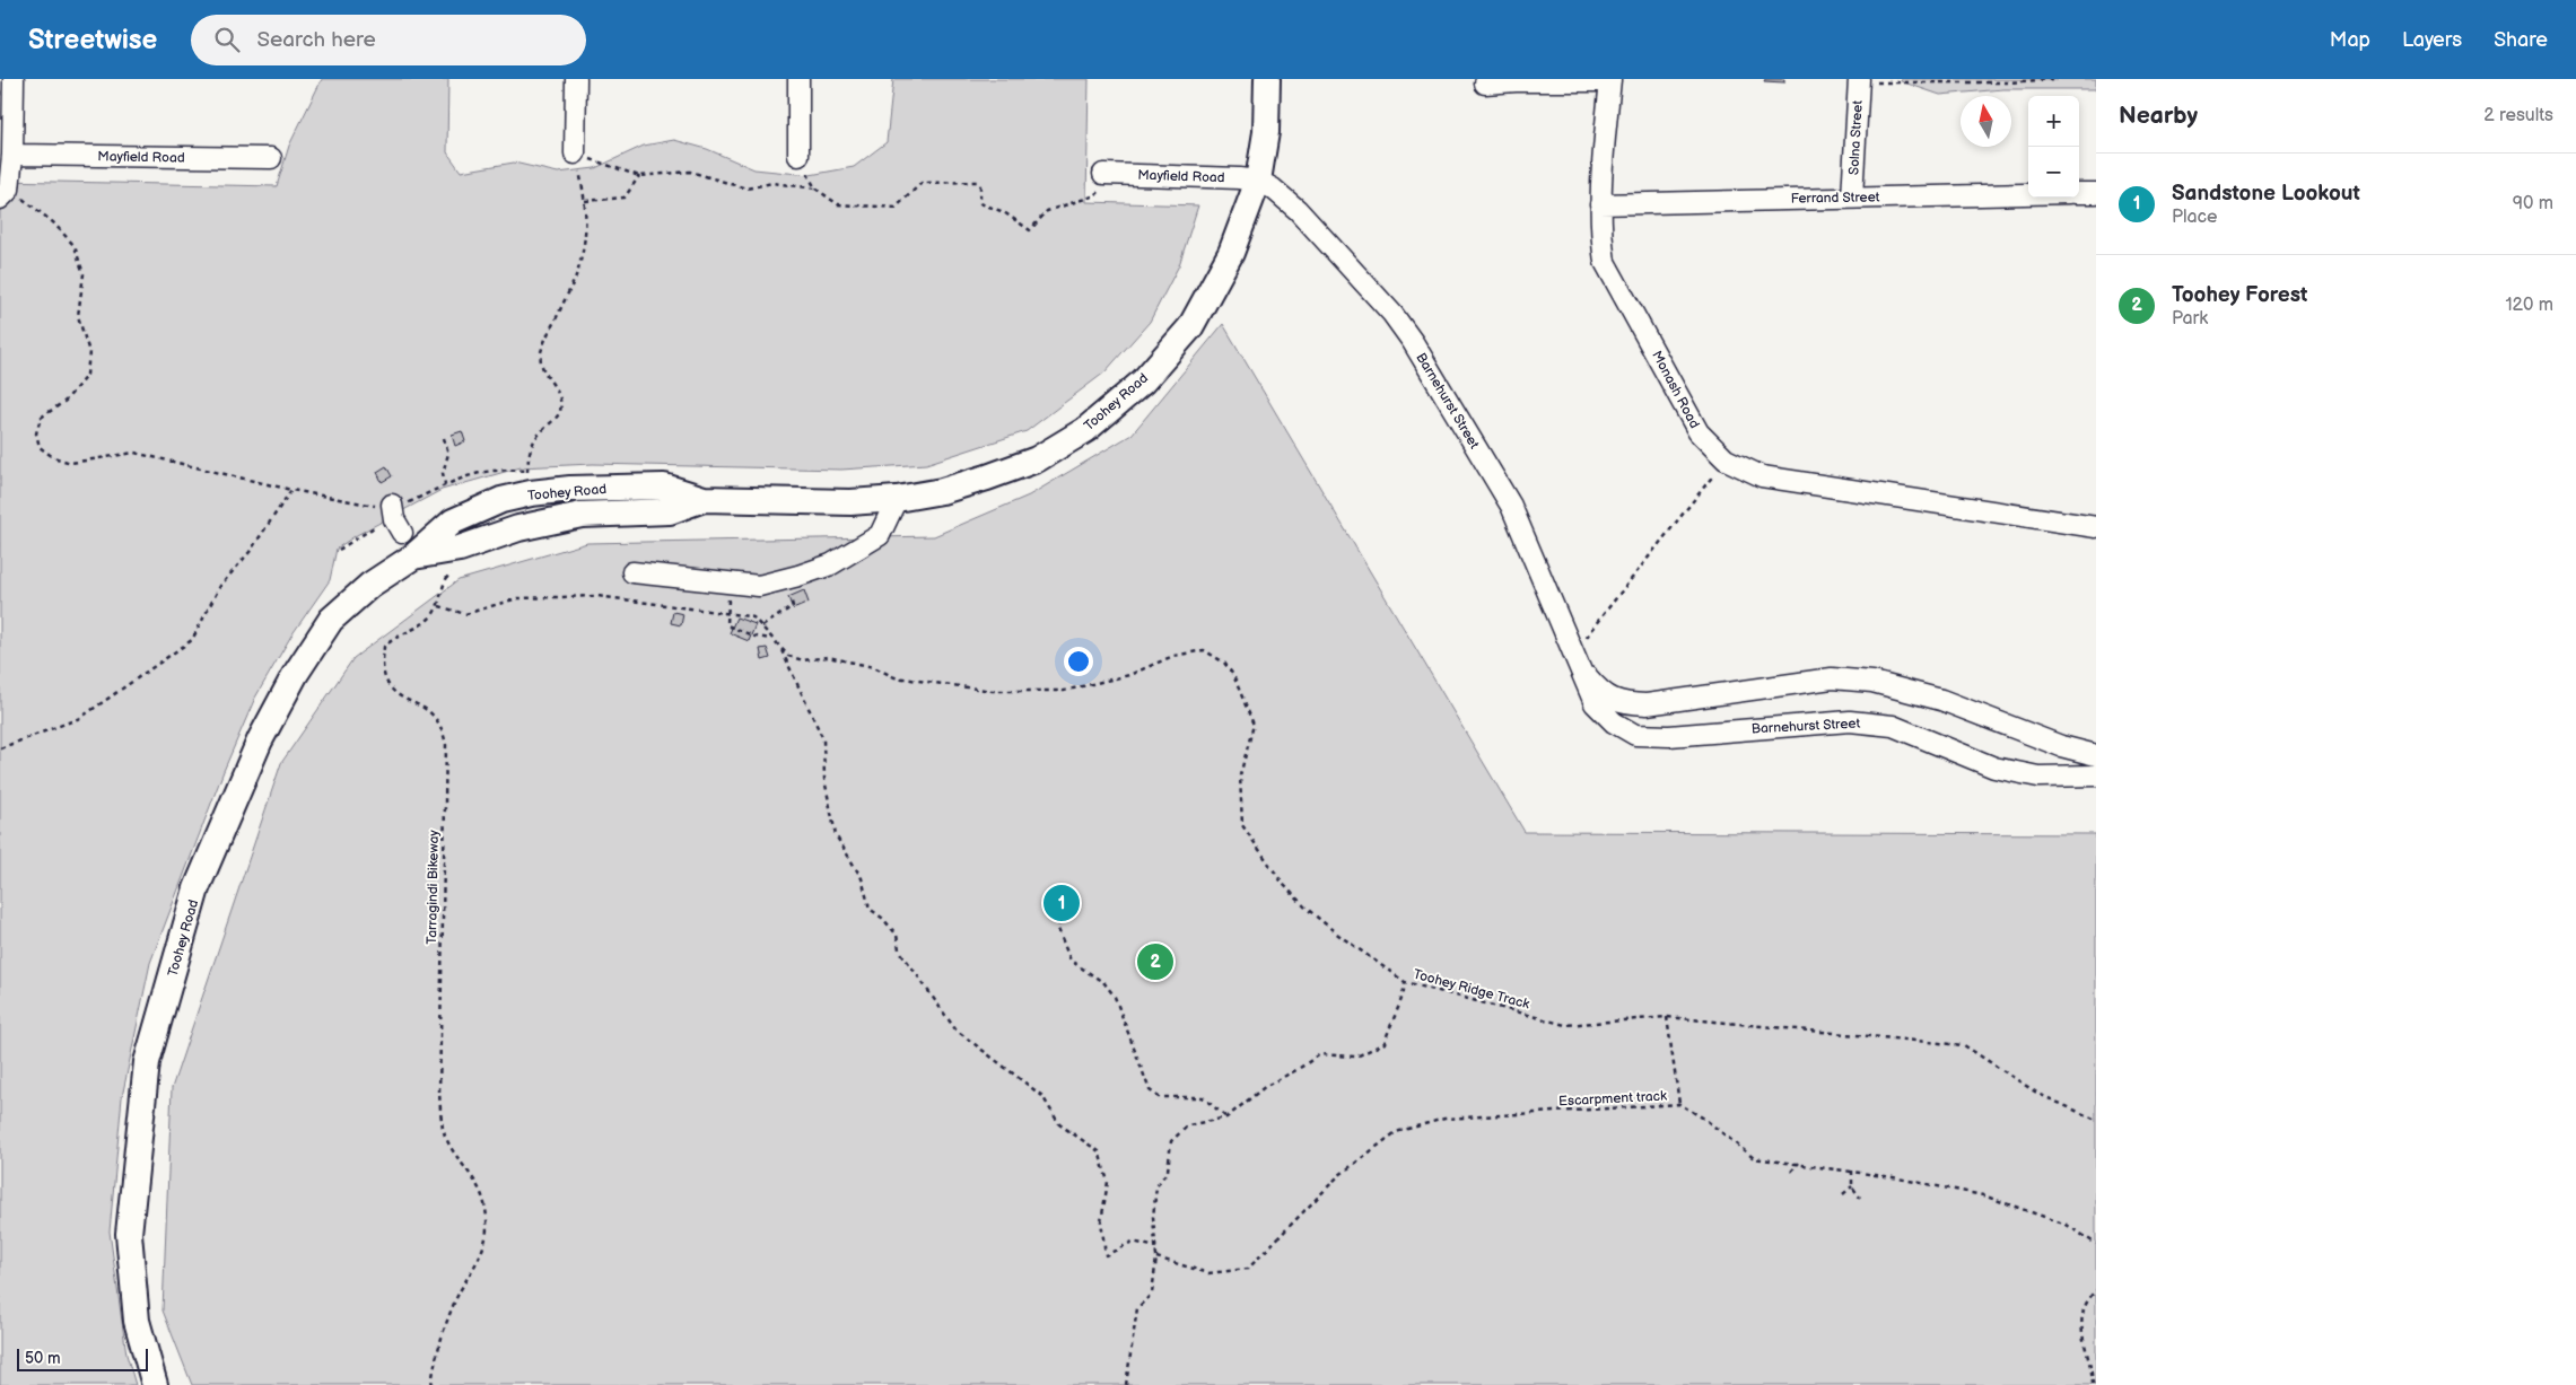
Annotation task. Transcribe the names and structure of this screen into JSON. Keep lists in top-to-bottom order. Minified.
{"streets":{"main road":["Toohey Road"],"street":["Solna Street","Mayfield Road","Ferrand Street","Monash Road","Barnehurst Street"],"path":["Tarragindi Bikeway","Toohey Ridge Track","Escarpment track"]},"crossings":[["Solna Street","Ferrand Street"],["Mayfield Road","Barnehurst Street"],["Mayfield Road","Toohey Road"],["Ferrand Street","Monash Road"],["Barnehurst Street","Toohey Road"]],"scale_bar":"50 m","north":"top","page":{"header":"Streetwise","search":"Search here","nav":["Map","Layers","Share"],"heading":["Nearby","2 results"],"map_buttons":["+","−"],"list":[{"mark":"1","name":"Sandstone Lookout","note":"Place","value":"90 m"},{"mark":"2","name":"Toohey Forest","note":"Park","value":"120 m"}],"pins":["1","2"],"scale":"50 m"}}
